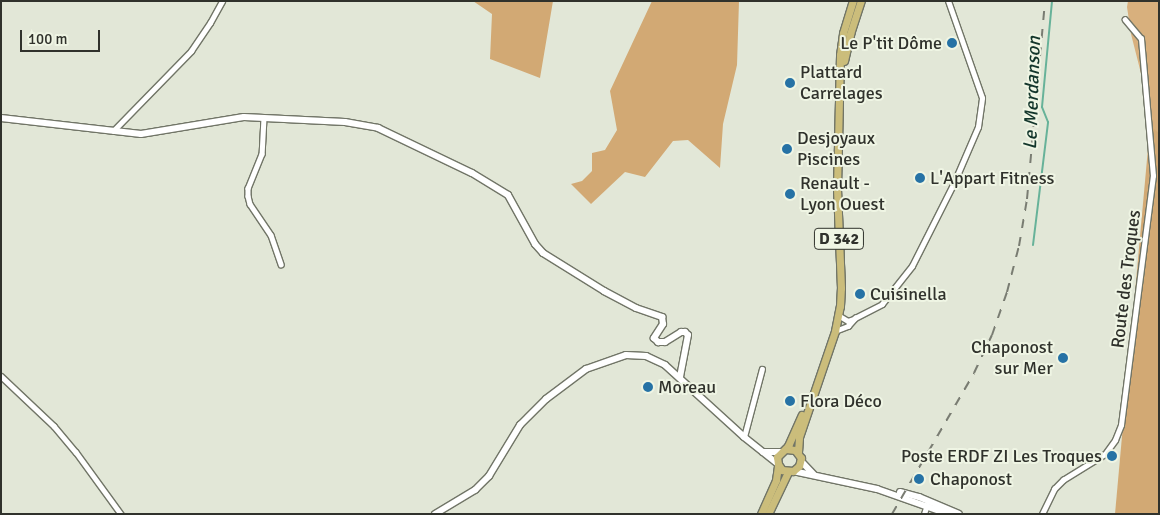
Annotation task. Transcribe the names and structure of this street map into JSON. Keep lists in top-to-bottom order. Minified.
{"streets":{"main road":["D 342"],"street":["Route des Troques"]},"water":["Le Merdanson"],"places":["Le P'tit Dôme","Plattard Carrelages","Desjoyaux Piscines","L'Appart Fitness","Renault - Lyon Ouest","Cuisinella","Chaponost sur Mer","Moreau","Flora Déco","Poste ERDF ZI Les Troques","Chaponost"],"scale_bar":"100 m"}
